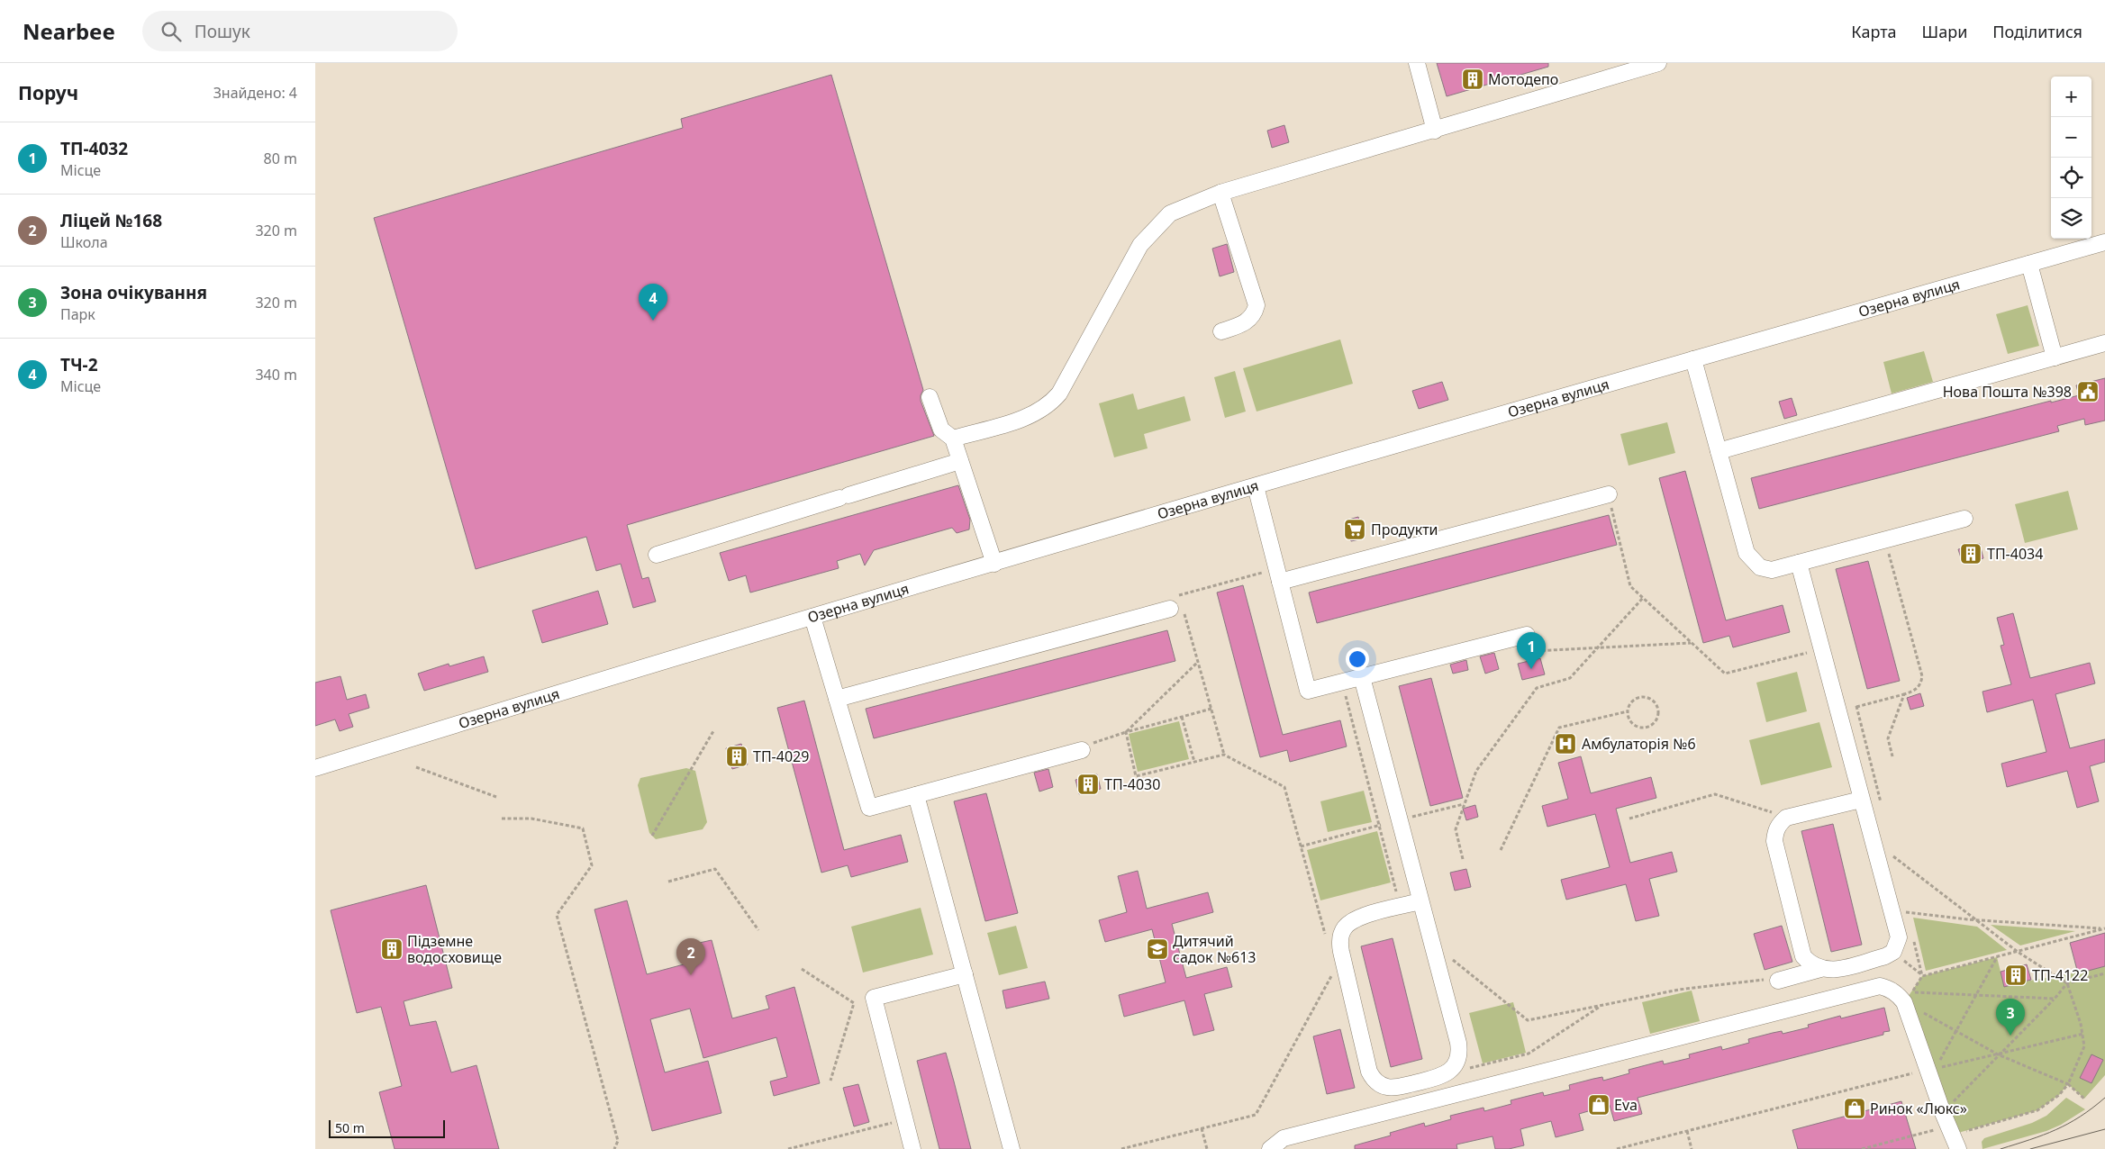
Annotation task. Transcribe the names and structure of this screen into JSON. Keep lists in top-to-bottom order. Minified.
{"streets":{"street":["Озерна вулиця"]},"places":{"building":["Мотодепо","ТП-4034","ТП-4029","ТП-4030","Підземне водосховище","ТП-4122"],"public building":["Нова Пошта №398"],"supermarket":["Продукти"],"hospital":["Амбулаторія №6"],"school or university":["Дитячий садок №613"],"shop":["Eva","Ринок «Люкс»"]},"scale_bar":"50 m","page":{"header":"Nearbee","search":"Пошук","nav":["Карта","Шари","Поділитися"],"heading":["Поруч","Знайдено: 4"],"map_buttons":["+","−"],"list":[{"mark":"1","name":"ТП-4032","note":"Місце","value":"80 m"},{"mark":"2","name":"Ліцей №168","note":"Школа","value":"320 m"},{"mark":"3","name":"Зона очікування","note":"Парк","value":"320 m"},{"mark":"4","name":"ТЧ-2","note":"Місце","value":"340 m"}],"pins":["4","1","2","3"],"scale":"50 m"}}
